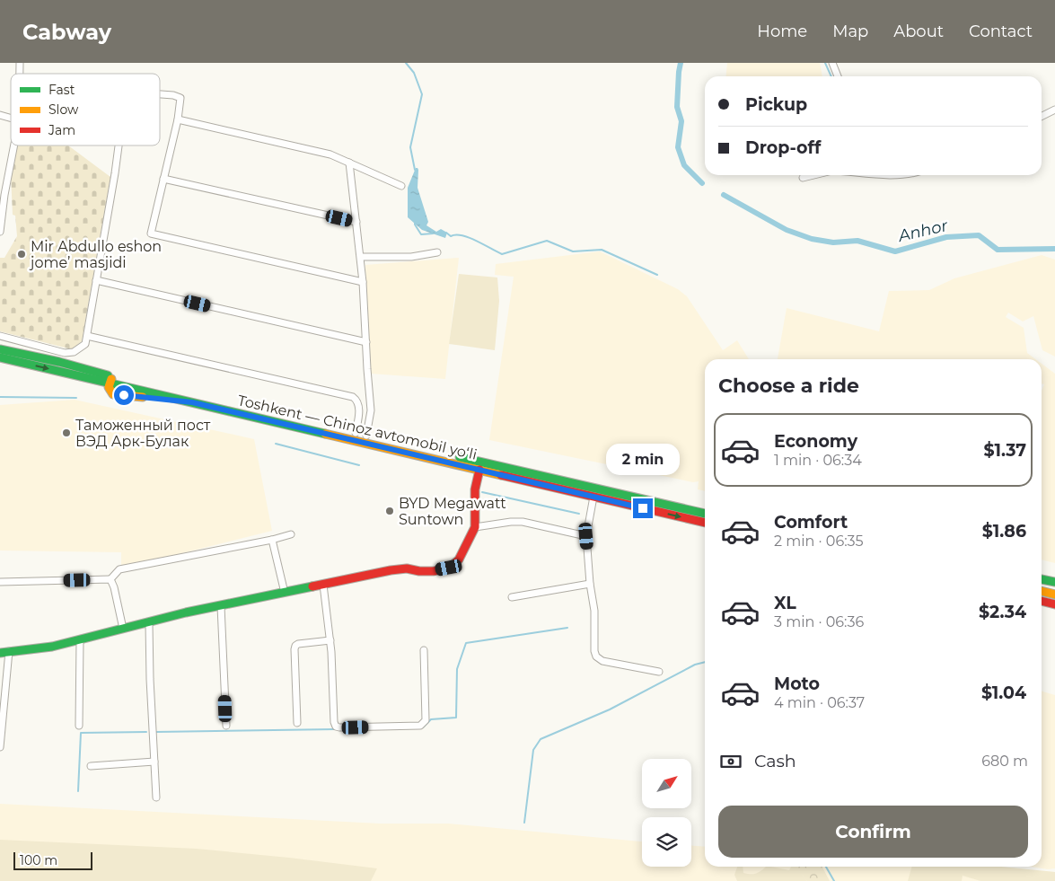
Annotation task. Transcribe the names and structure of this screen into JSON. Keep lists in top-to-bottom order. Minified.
{"streets":{"main road":["Toshkent — Chinoz avtomobil yoʻli"]},"water":["Anhor"],"places":["Mir Abdullo eshon jome’ masjidi","Таможенный пост ВЭД Арк-Булак","BYD Megawatt Suntown"],"legend":["Fast","Slow","Jam"],"scale_bar":"100 m","north":"top right","page":{"header":"Cabway","nav":["Home","Map","About","Contact"],"banner":["Pickup","Drop-off"],"heading":"Choose a ride","list":[{"name":"Economy","note":"1 min · 06:34","value":"$1.37"},{"name":"Comfort","note":"2 min · 06:35","value":"$1.86"},{"name":"XL","note":"3 min · 06:36","value":"$2.34"},{"name":"Moto","note":"4 min · 06:37","value":"$1.04"}],"bubble":"2 min","pay":["Cash","680 m"],"buttons":"Confirm","scale":"100 m"}}
